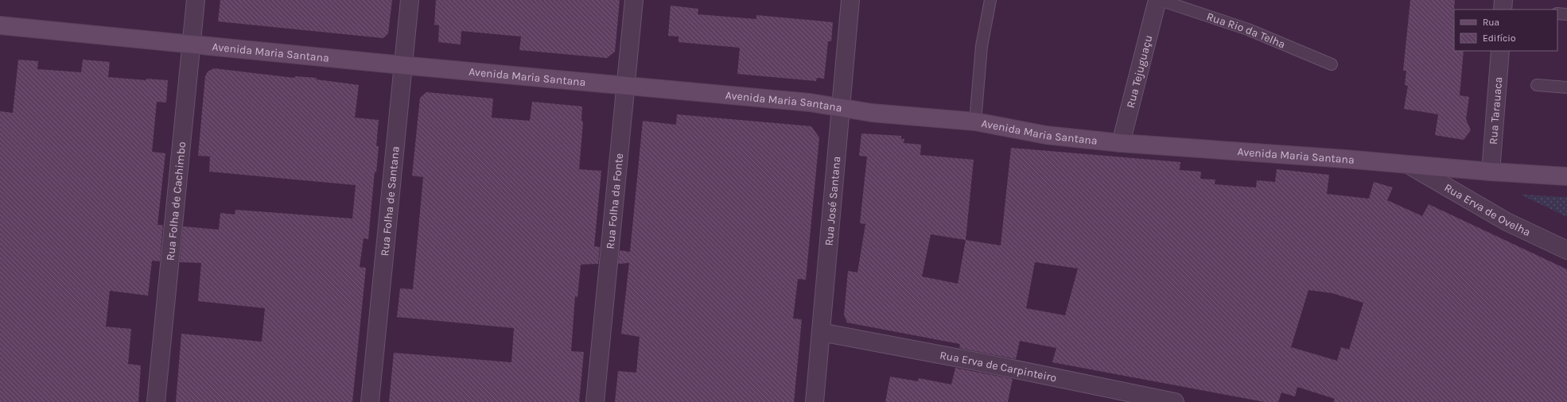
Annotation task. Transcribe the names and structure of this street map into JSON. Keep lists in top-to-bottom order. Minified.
{"streets":{"street":["Avenida Maria Santana","Rua Tejuguaçu","Rua Tarauaca","Rua Folha de Cachimbo","Rua Folha de Santana","Rua Folha da Fonte","Rua José Santana","Rua Erva de Ovelha","Rua Erva de Carpinteiro"],"lane":["Rua Rio da Telha"]},"crossings":[["Avenida Maria Santana","Rua Tejuguaçu"],["Avenida Maria Santana","Rua Tarauaca"],["Avenida Maria Santana","Rua Folha de Cachimbo"],["Avenida Maria Santana","Rua Folha de Santana"],["Avenida Maria Santana","Rua Folha da Fonte"],["Avenida Maria Santana","Rua José Santana"],["Avenida Maria Santana","Rua Erva de Ovelha"],["Rua José Santana","Rua Erva de Carpinteiro"]],"legend":["Rua","Edifício"]}
